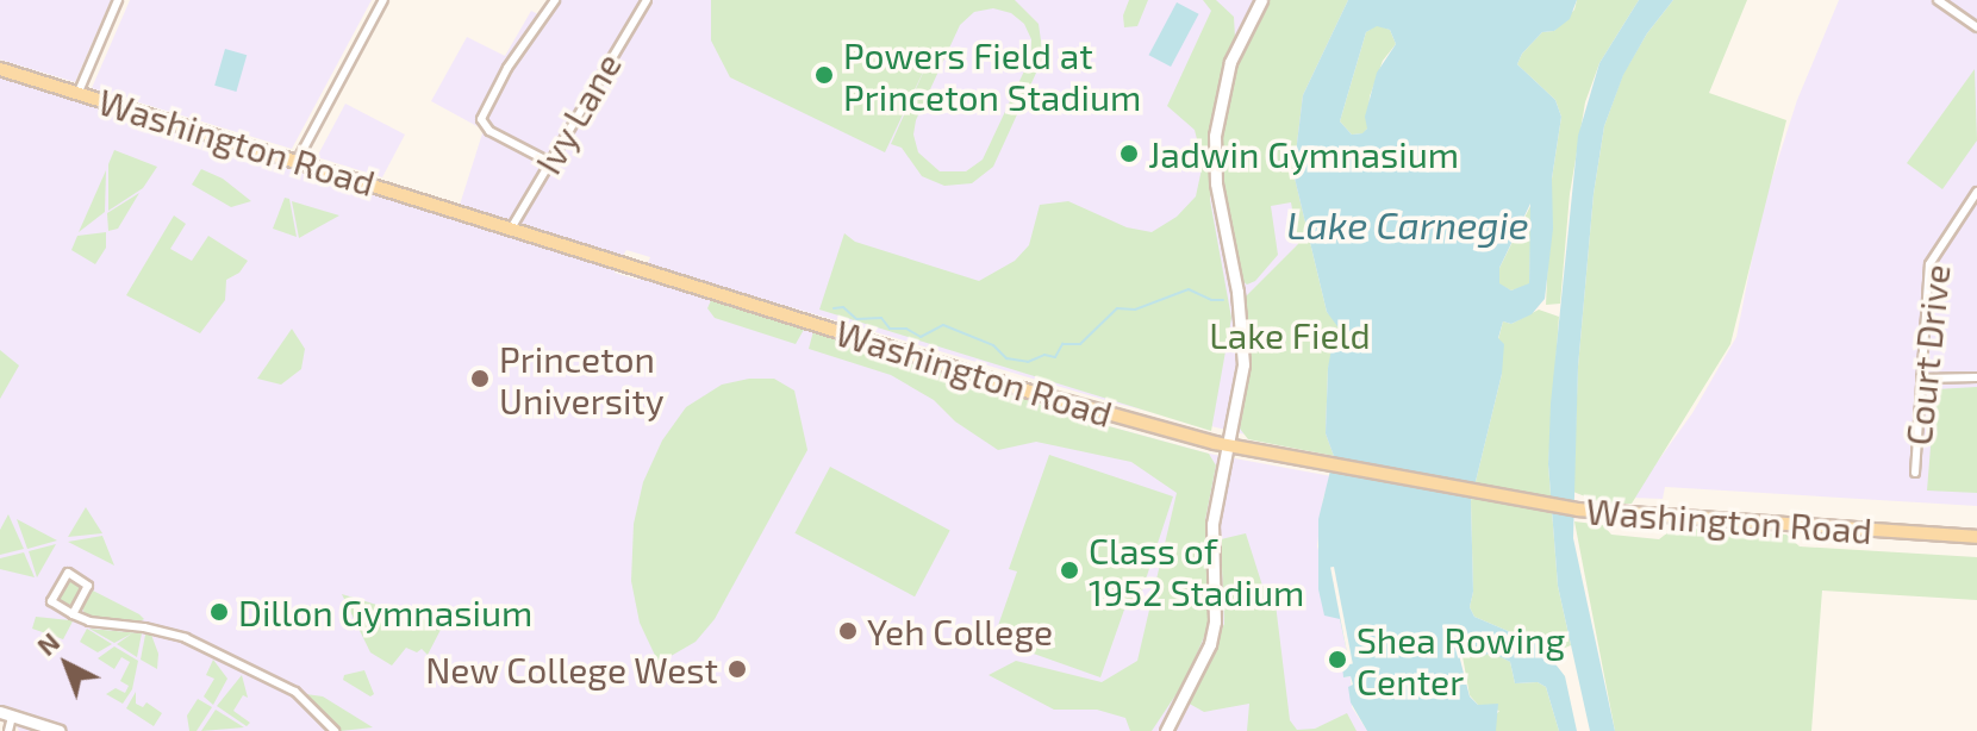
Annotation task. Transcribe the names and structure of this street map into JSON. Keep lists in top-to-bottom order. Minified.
{"streets":{"main road":["Washington Road"],"street":["Ivy Lane","Court Drive"]},"crossings":[["Ivy Lane","Washington Road"]],"water":["Lake Carnegie"],"parks":["Lake Field"],"places":["Powers Field at Princeton Stadium","Jadwin Gymnasium","Princeton University","Class of 1952 Stadium","Dillon Gymnasium","Yeh College","Shea Rowing Center","New College West"],"north":"top left"}
